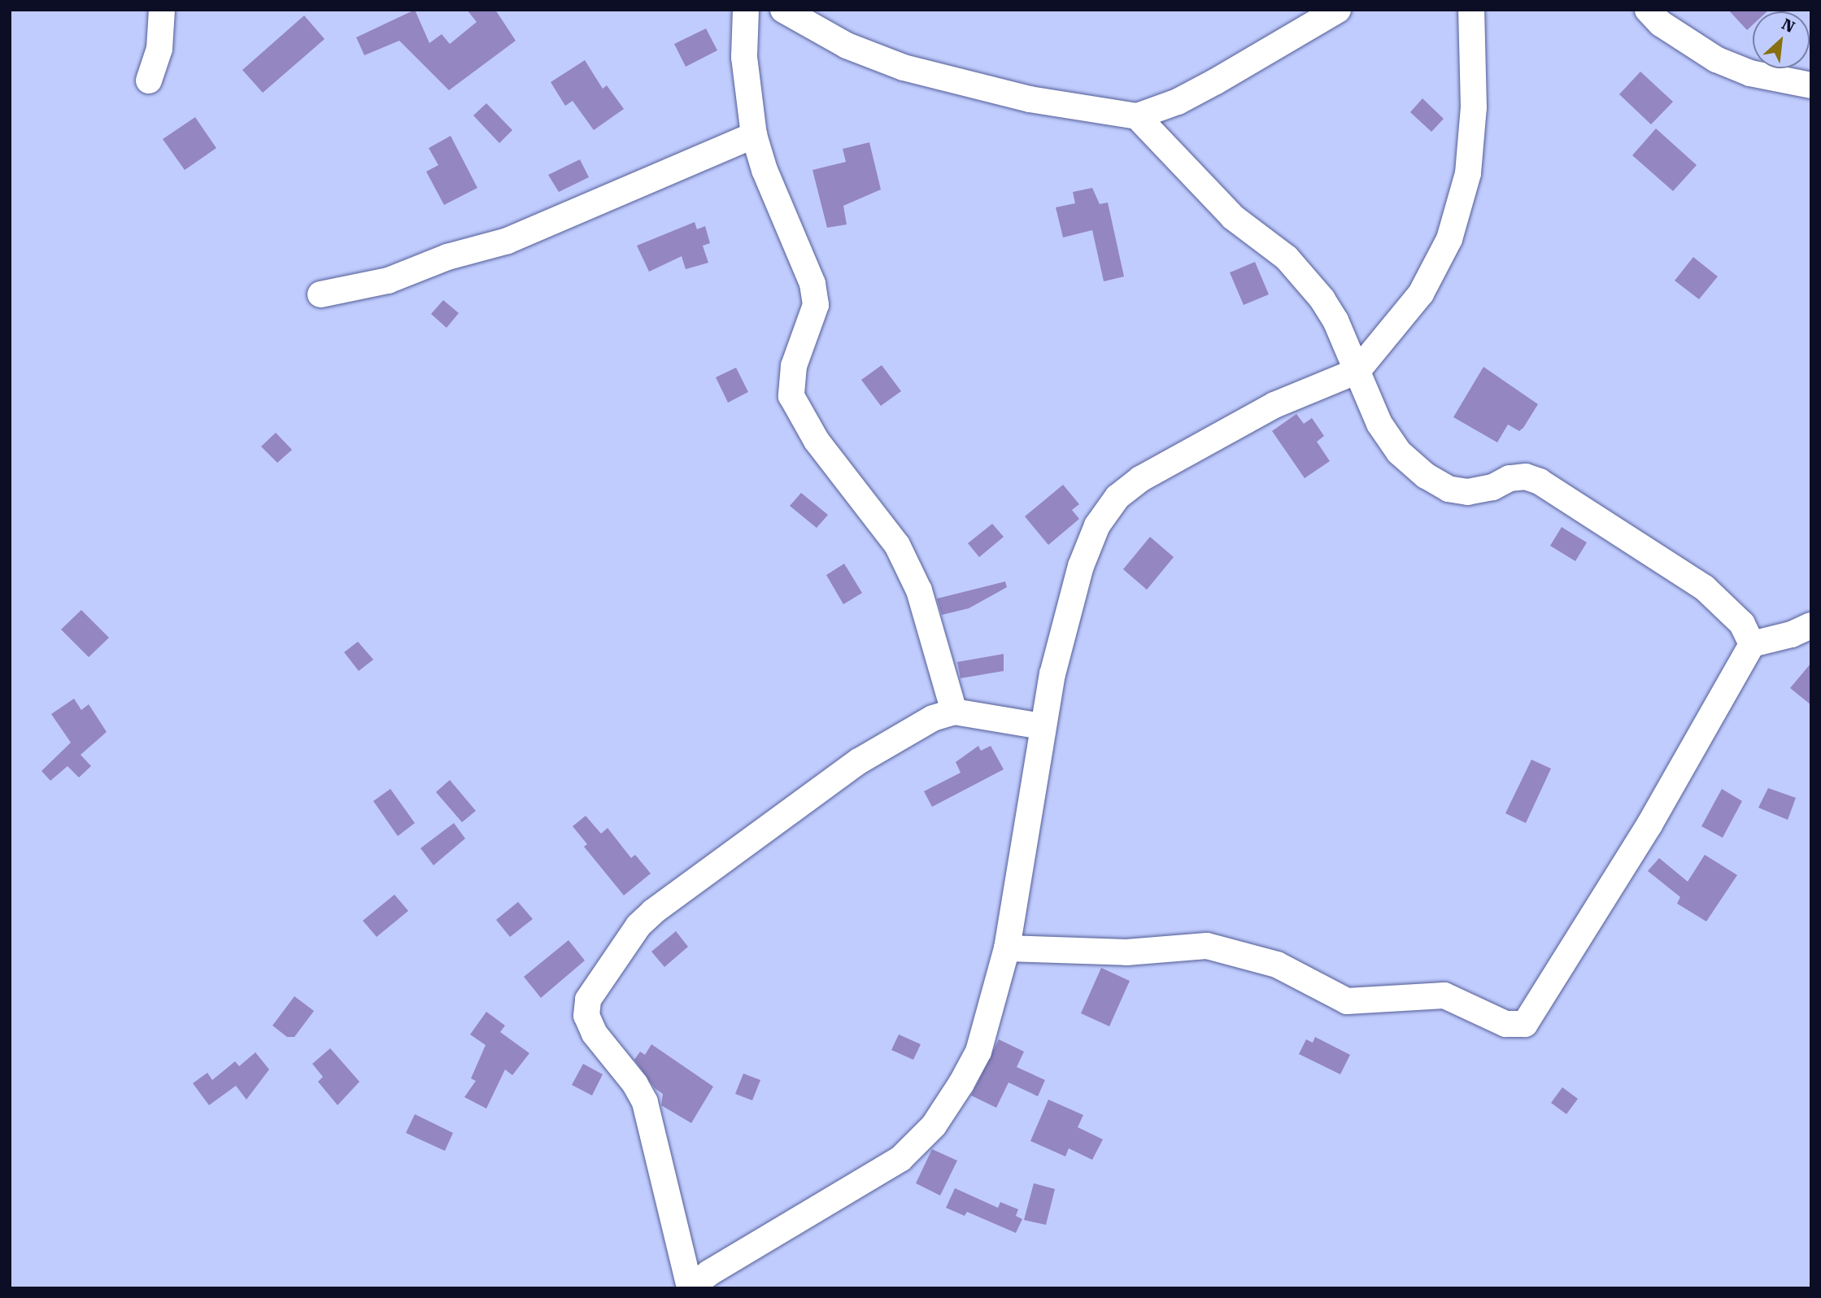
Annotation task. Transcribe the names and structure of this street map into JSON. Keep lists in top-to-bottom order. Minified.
{"north":"top right"}
